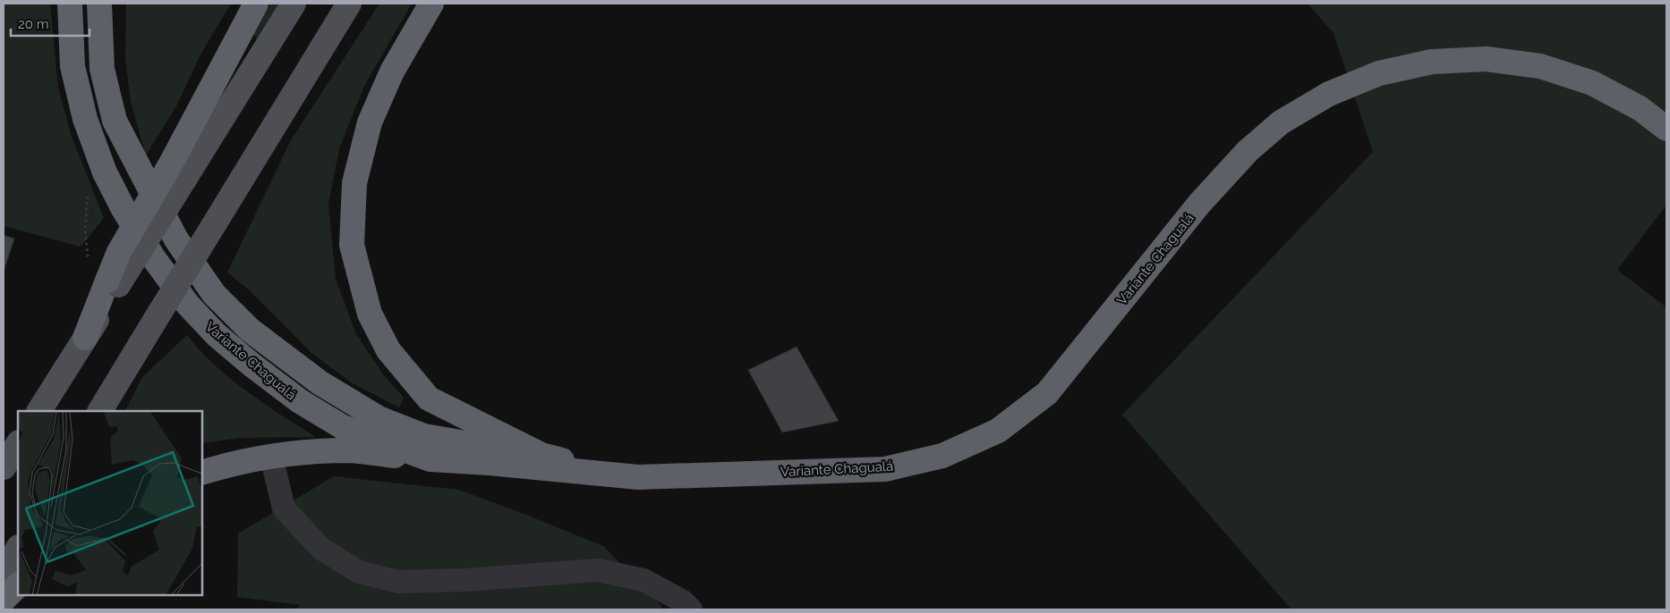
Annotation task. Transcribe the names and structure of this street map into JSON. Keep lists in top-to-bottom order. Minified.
{"streets":{"highway":["Variante Chagualá"]},"scale_bar":"20 m"}
